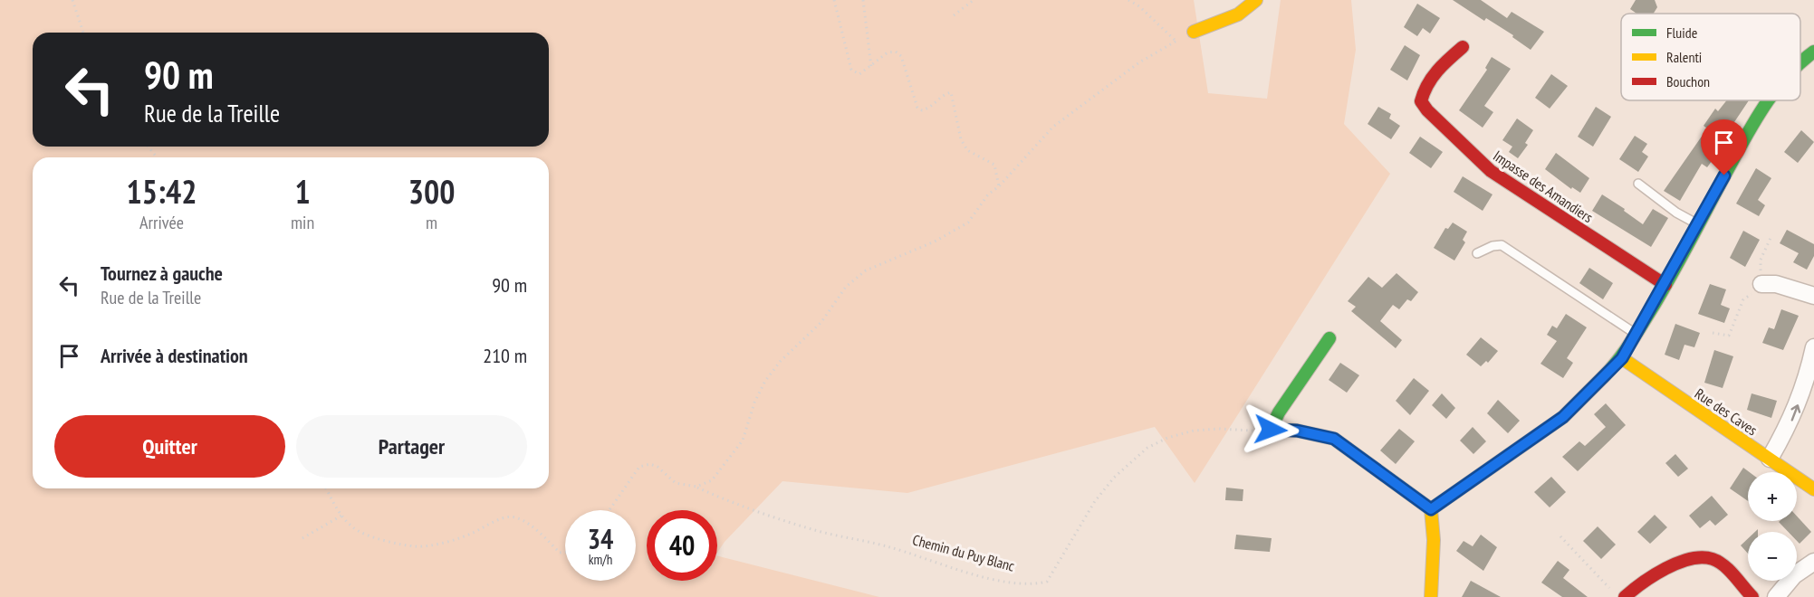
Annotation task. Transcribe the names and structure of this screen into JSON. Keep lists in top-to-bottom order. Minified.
{"streets":{"street":["Impasse des Amandiers","Rue des Caves"],"path":["Chemin du Puy Blanc"]},"legend":["Fluide","Ralenti","Bouchon"],"page":{"turn":["90 m","Rue de la Treille"],"eta":["15:42","Arrivée","1","min","300","m"],"list":[{"name":"Tournez à gauche","note":"Rue de la Treille","value":"90 m"},{"name":"Arrivée à destination","value":"210 m"}],"buttons":["Quitter","Partager"],"map_buttons":["+","−"],"speed":"34 km/h","limit":"40"}}
